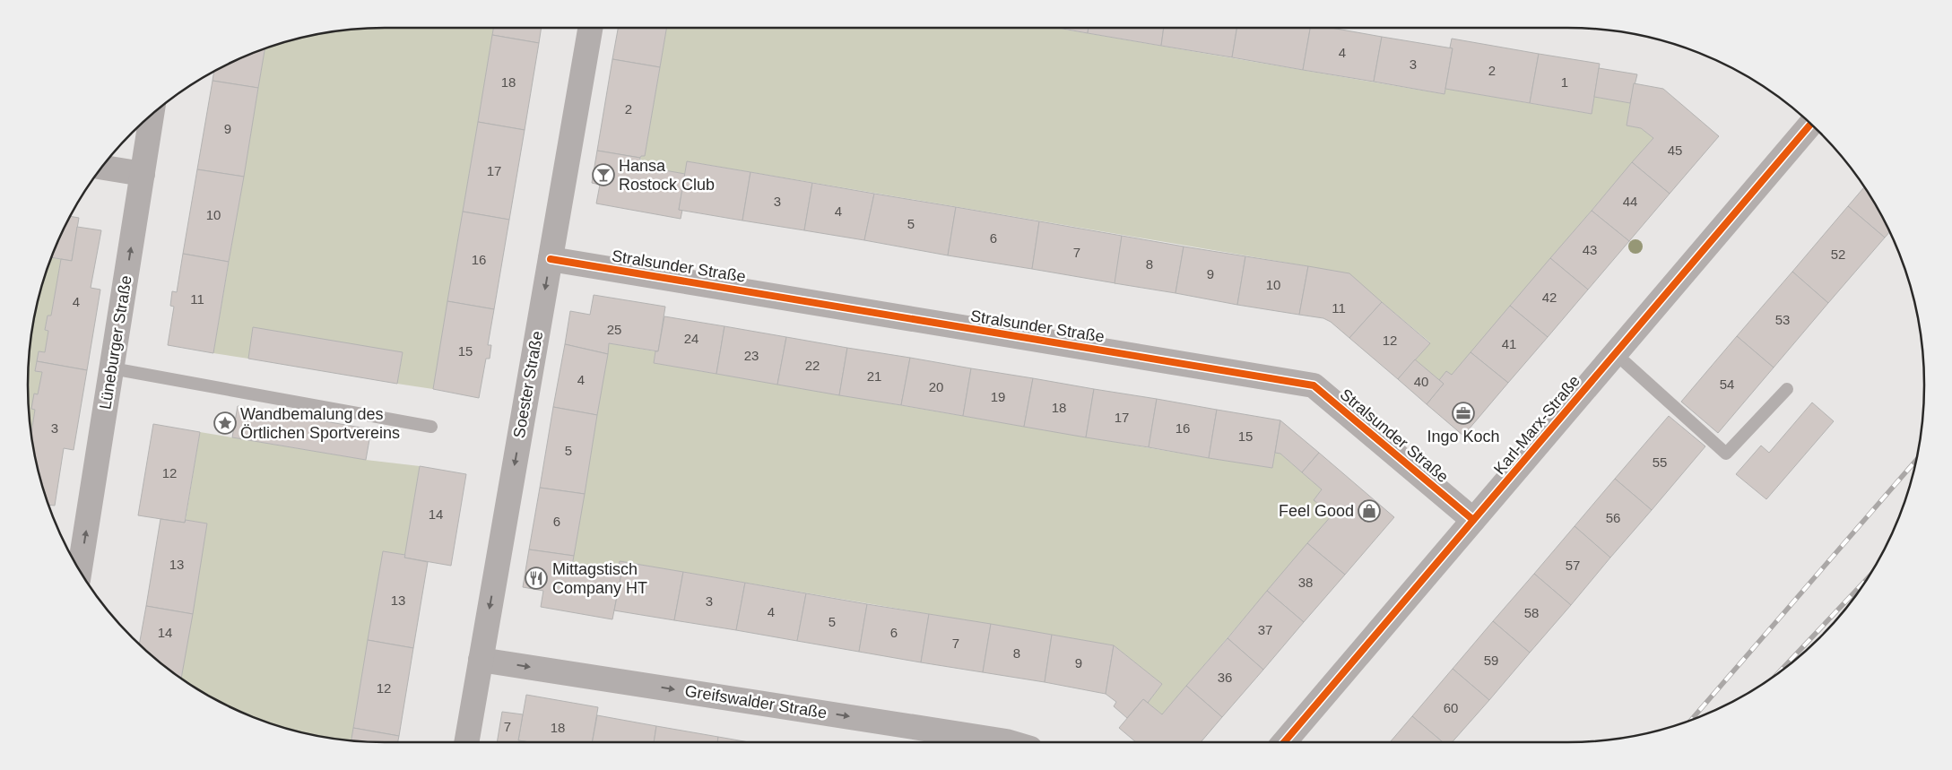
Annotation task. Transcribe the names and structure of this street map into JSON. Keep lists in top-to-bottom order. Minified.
{"streets":{"street":["Stralsunder Straße","Lüneburger Straße","Soester Straße","Karl-Marx-Straße","Greifswalder Straße"]},"crossings":[["Stralsunder Straße","Soester Straße"],["Stralsunder Straße","Karl-Marx-Straße"],["Soester Straße","Greifswalder Straße"]],"one_way":["Lüneburger Straße","Soester Straße","Greifswalder Straße"],"places":{"bar":["Hansa Rostock Club"],"office":["Ingo Koch"],"place":["Wandbemalung des Örtlichen Sportvereins"],"shop":["Feel Good"],"restaurant":["Mittagstisch Company HT"]},"house_numbers":["4","3","2","18","1","2","9","45","17","3","44","4","10","5","6","43","7","52","16","8","9","10","42","11","4","11","53","25","24","12","41","15","23","22","21","4","40","54","20","19","18","17","3","16","15","5","55","12","14","56","6","13","57","38","13","3","4","58","5","37","14","6","7","8","59","9","36","12","60","7","18"]}
